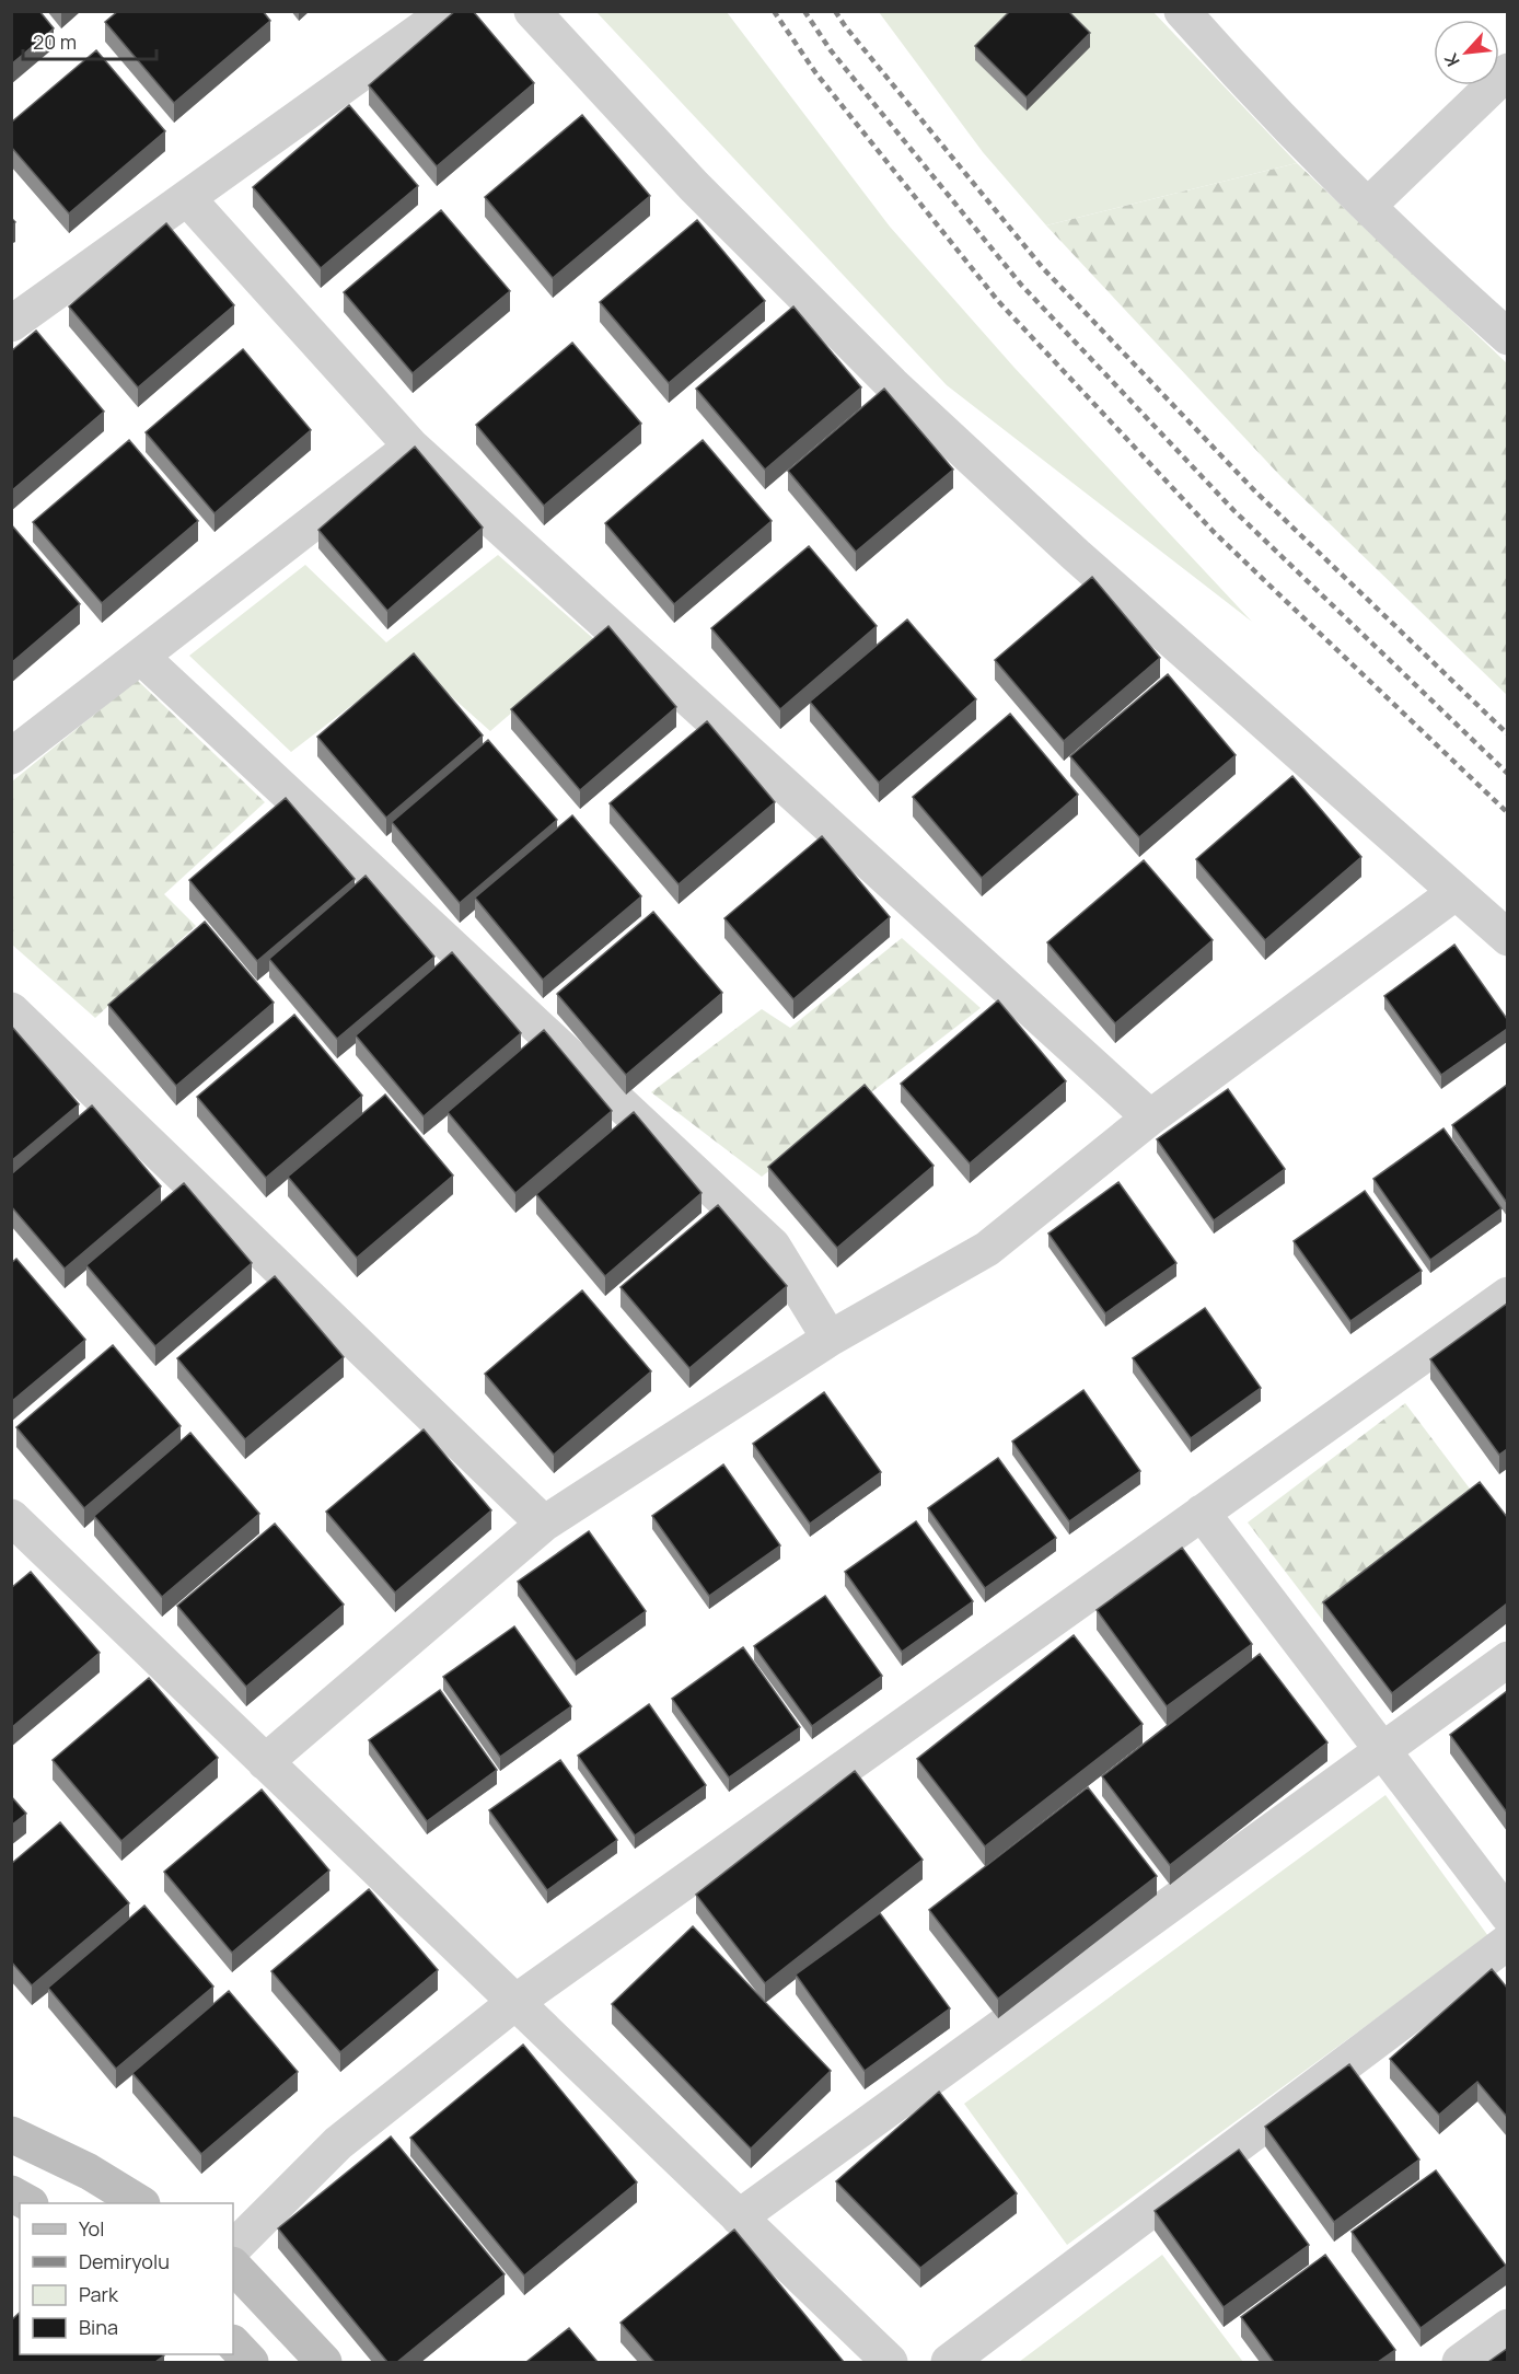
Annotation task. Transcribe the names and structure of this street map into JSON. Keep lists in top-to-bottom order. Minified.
{"legend":["Yol","Demiryolu","Park","Bina"],"scale_bar":"20 m","north":"bottom left"}
